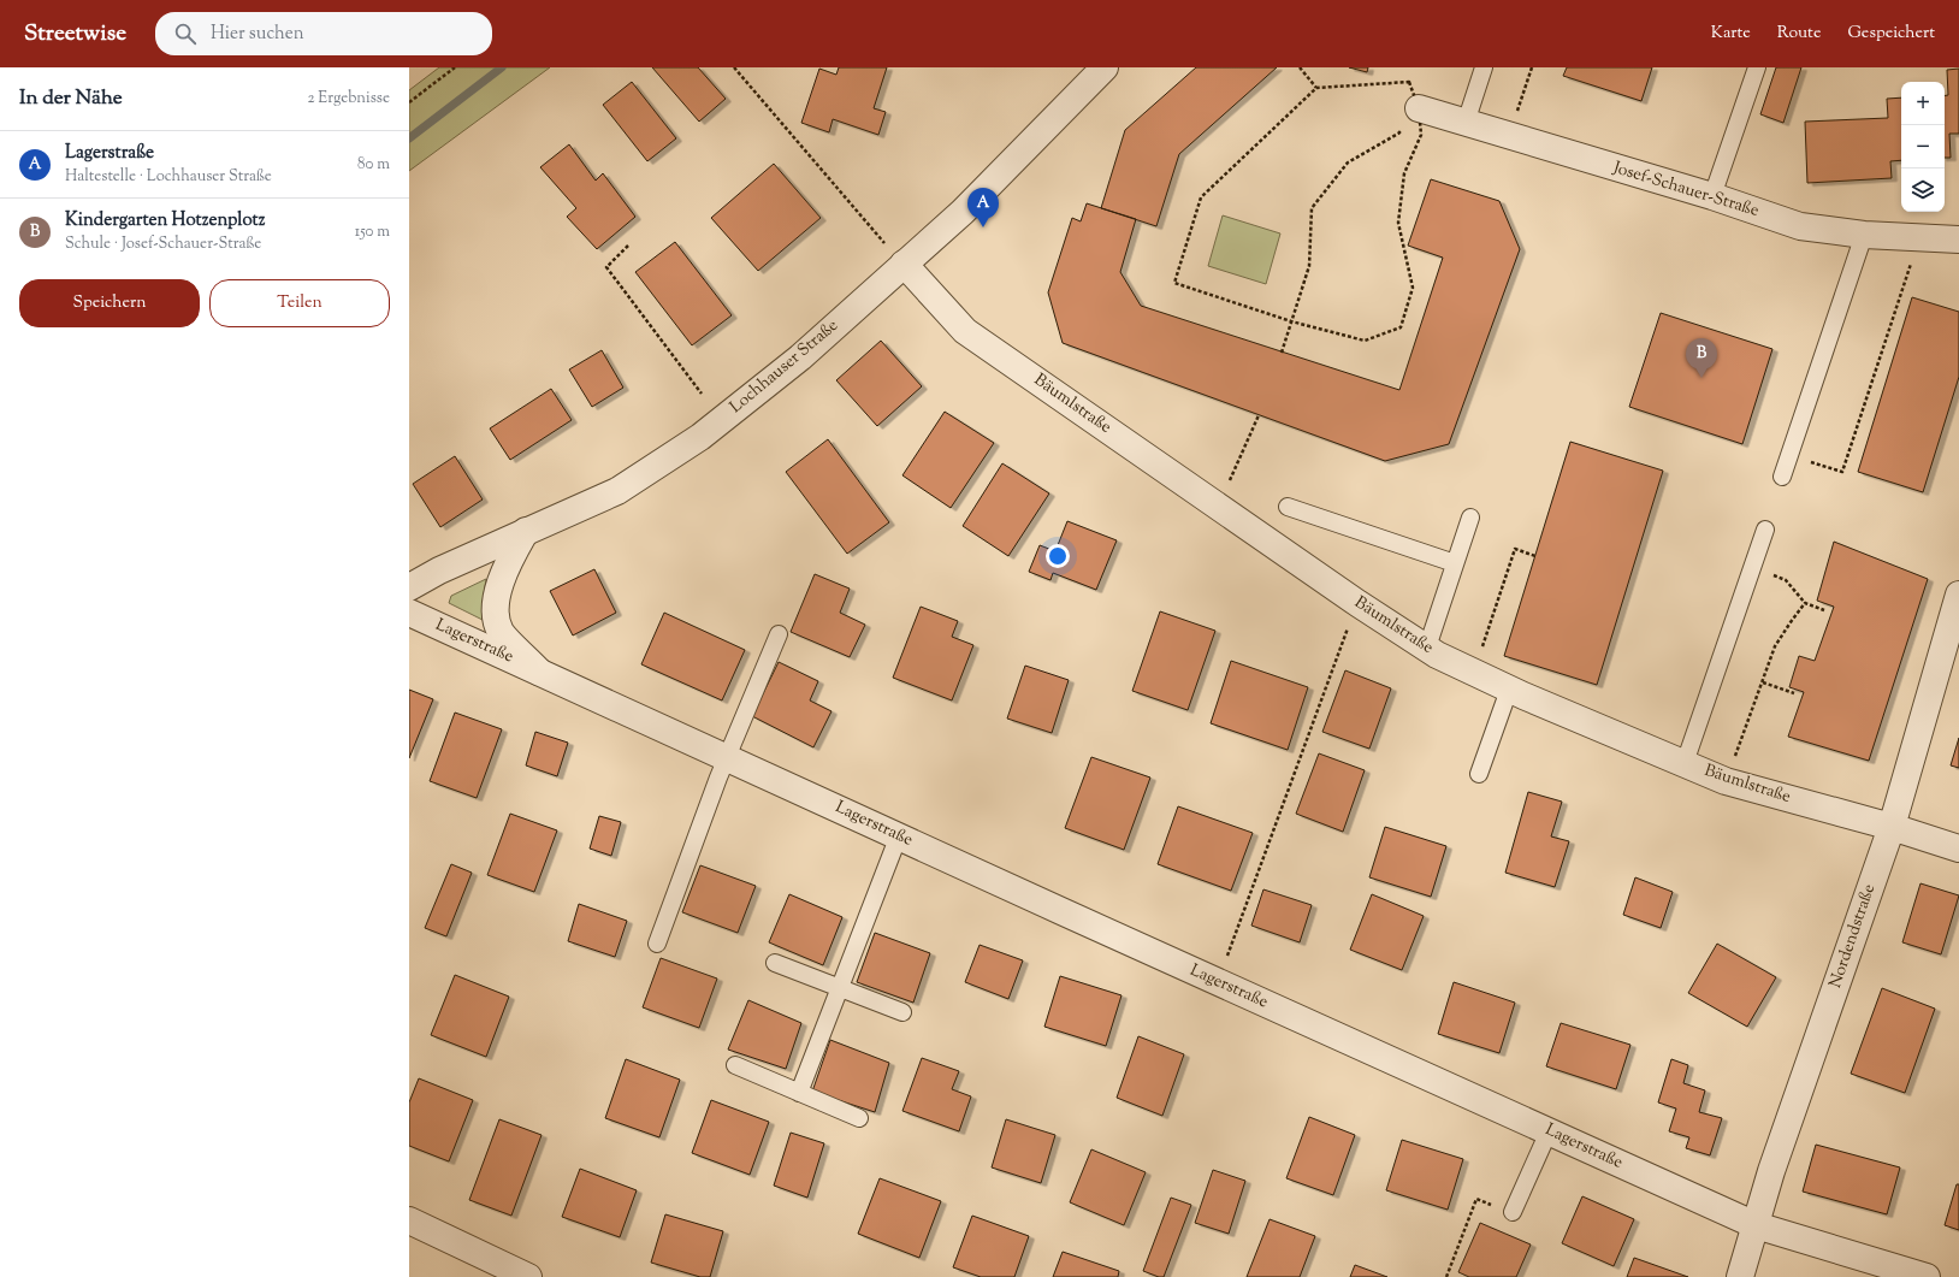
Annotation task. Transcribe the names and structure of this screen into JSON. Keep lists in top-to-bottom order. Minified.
{"streets":{"street":["Josef-Schauer-Straße","Lochhauser Straße","Bäumlstraße","Lagerstraße","Nordendstraße"]},"crossings":[["Lochhauser Straße","Bäumlstraße"],["Lochhauser Straße","Lagerstraße"],["Bäumlstraße","Nordendstraße"],["Lagerstraße","Nordendstraße"]],"page":{"header":"Streetwise","search":"Hier suchen","nav":["Karte","Route","Gespeichert"],"heading":["In der Nähe","2 Ergebnisse"],"map_buttons":["+","−"],"list":[{"mark":"A","name":"Lagerstraße","note":"Haltestelle · Lochhauser Straße","value":"80 m"},{"mark":"B","name":"Kindergarten Hotzenplotz","note":"Schule · Josef-Schauer-Straße","value":"150 m"}],"pins":["A","B"],"buttons":["Speichern","Teilen"]}}
